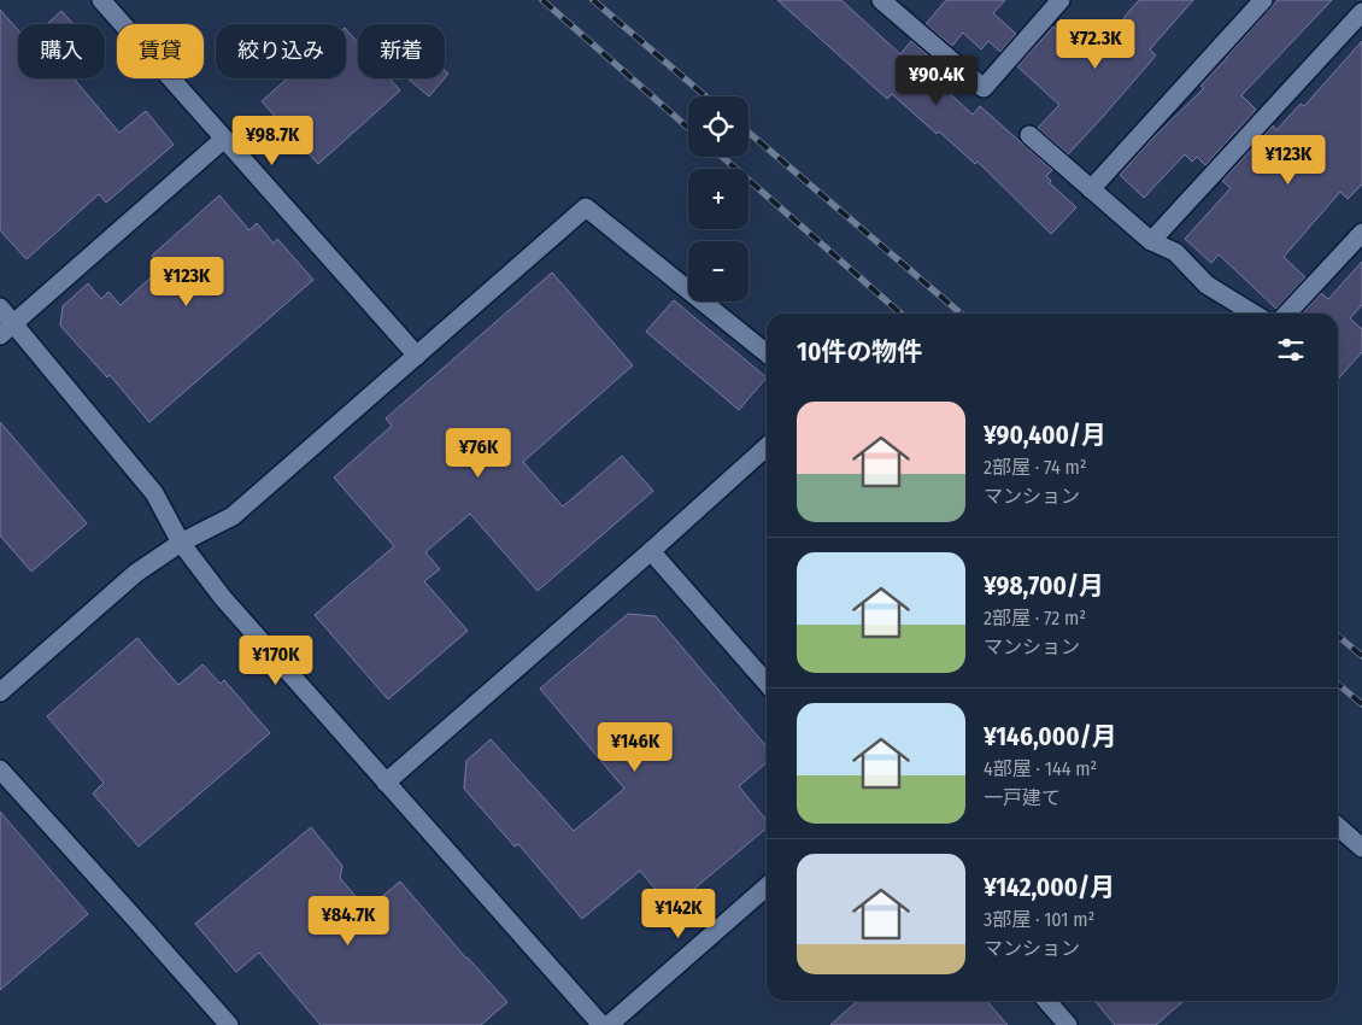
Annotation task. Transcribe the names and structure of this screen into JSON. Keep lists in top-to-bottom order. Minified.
{"page":{"price":["¥72.3K","¥90.4K","¥98.7K","¥123K","¥123K","¥76K","¥170K","¥146K","¥142K","¥84.7K"],"chip":["購入","賃貸","絞り込み","新着"],"map_buttons":["+","−"],"heading":"10件の物件","list":[{"name":"¥90,400/月","note":"2部屋 · 74 m² · マンション"},{"name":"¥98,700/月","note":"2部屋 · 72 m² · マンション"},{"name":"¥146,000/月","note":"4部屋 · 144 m² · 一戸建て"},{"name":"¥142,000/月","note":"3部屋 · 101 m² · マンション"}]}}
